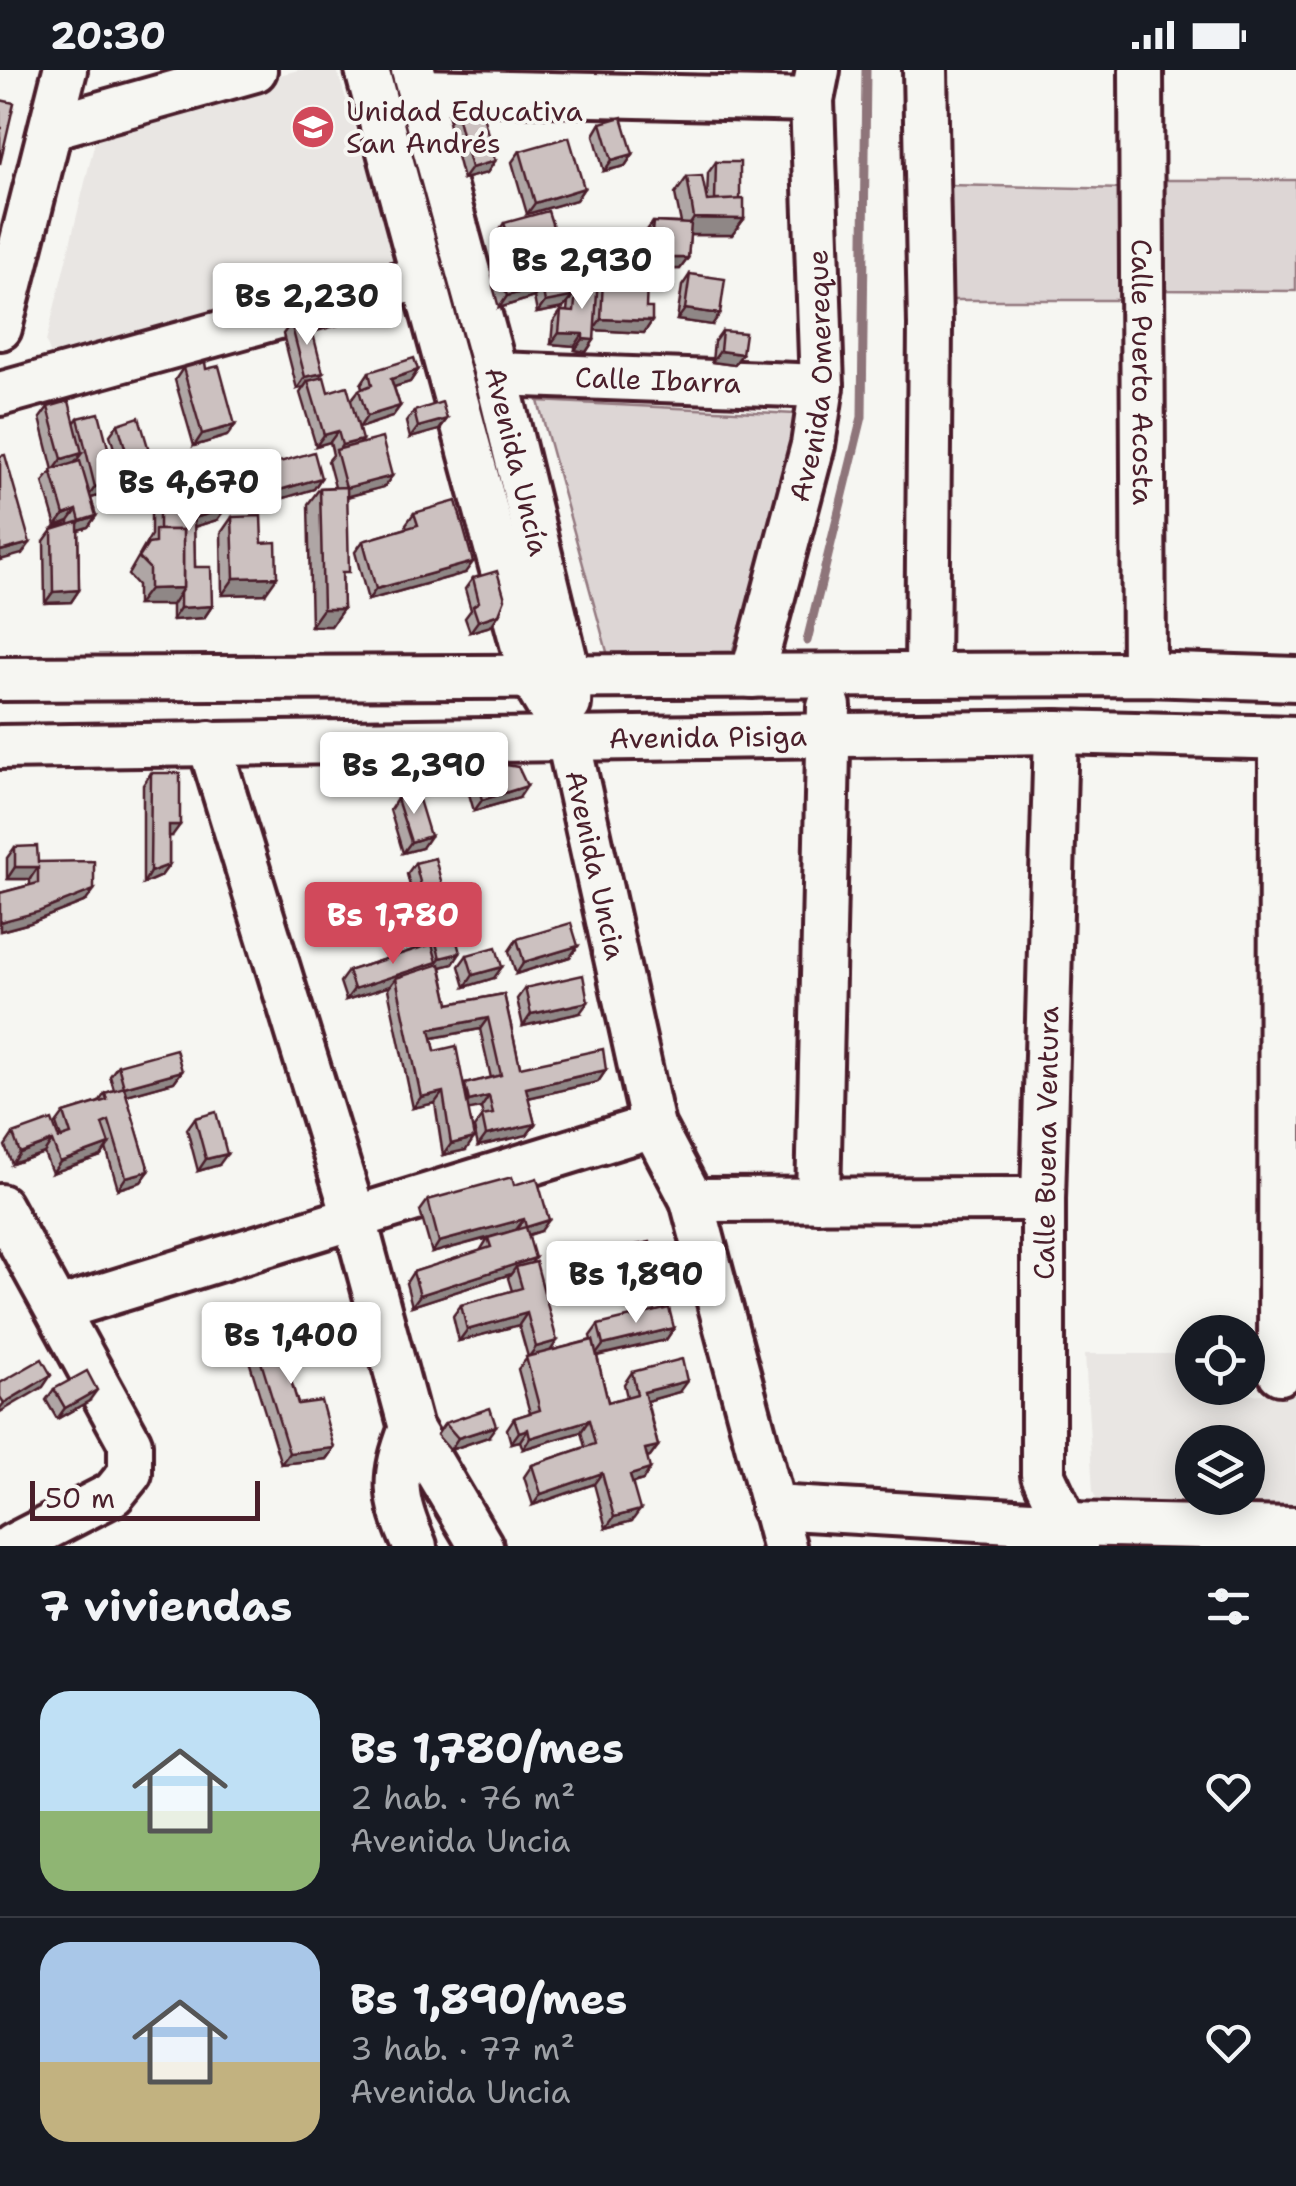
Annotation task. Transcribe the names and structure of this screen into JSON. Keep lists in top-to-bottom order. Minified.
{"streets":{"street":["Calle Puerto Acosta","Avenida Omereque","Calle Ibarra","Avenida Uncía","Avenida Pisiga","Avenida Uncia","Calle Buena Ventura"]},"crossings":[["Avenida Omereque","Calle Ibarra"],["Calle Ibarra","Avenida Uncía"],["Avenida Uncía","Avenida Uncia"],["Avenida Pisiga","Avenida Uncia"],["Avenida Pisiga","Calle Buena Ventura"]],"places":{"school or university":["Unidad Educativa San Andrés"]},"scale_bar":"50 m","page":{"status":"20:30","price":["Bs 2,930","Bs 2,230","Bs 4,670","Bs 2,390","Bs 1,780","Bs 1,890","Bs 1,400"],"scale":"50 m","heading":"7 viviendas","list":[{"name":"Bs 1,780/mes","note":"2 hab. · 76 m² · Avenida Uncia"},{"name":"Bs 1,890/mes","note":"3 hab. · 77 m² · Avenida Uncia"}]}}
